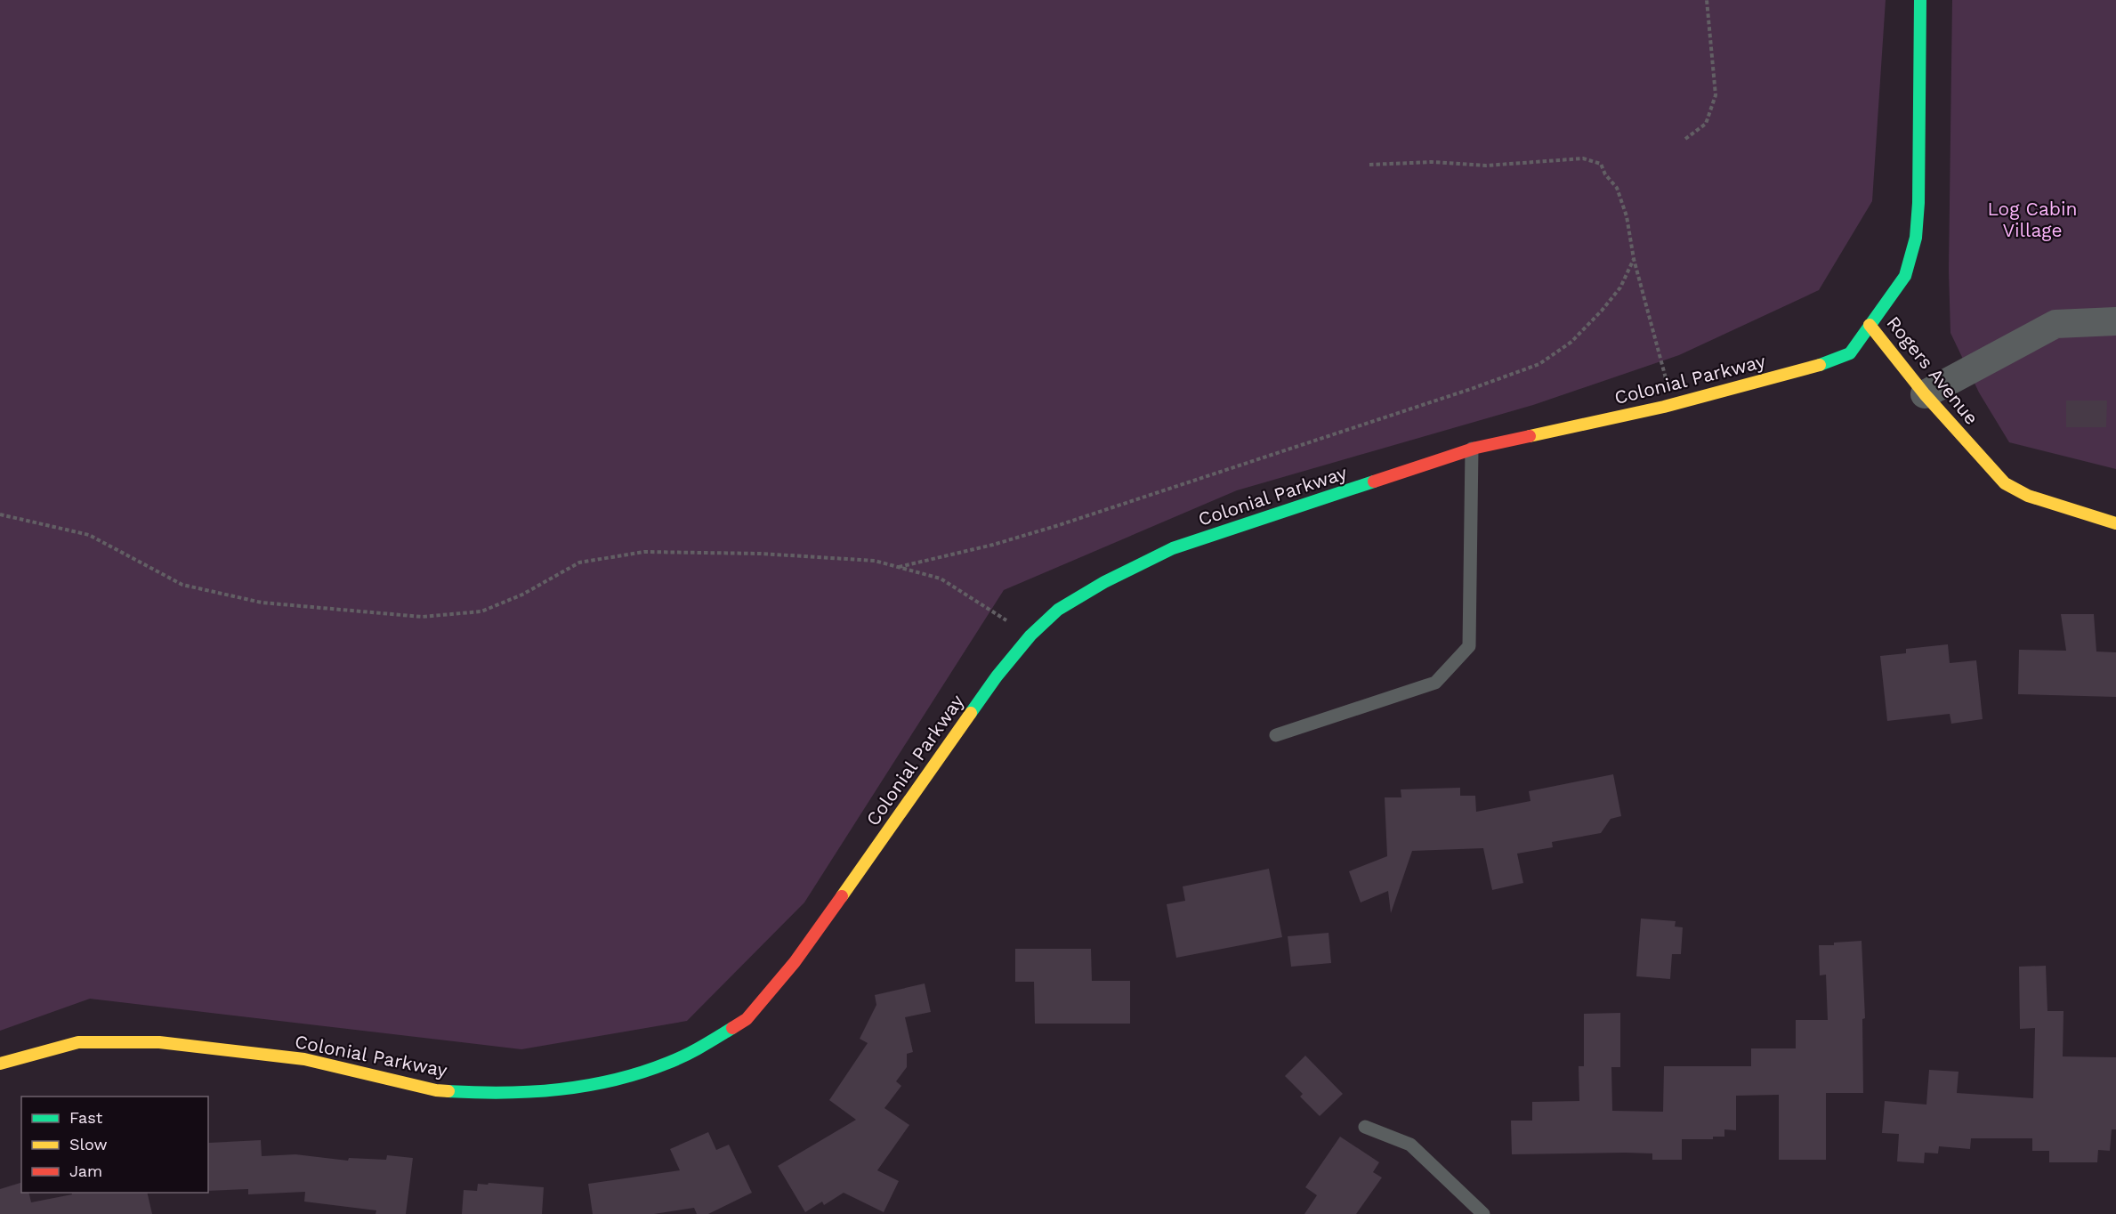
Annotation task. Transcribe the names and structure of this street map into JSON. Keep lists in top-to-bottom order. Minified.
{"streets":{"street":["Rogers Avenue","Colonial Parkway"]},"crossings":[["Rogers Avenue","Colonial Parkway"]],"parks":["Log Cabin Village"],"legend":["Fast","Slow","Jam"]}
